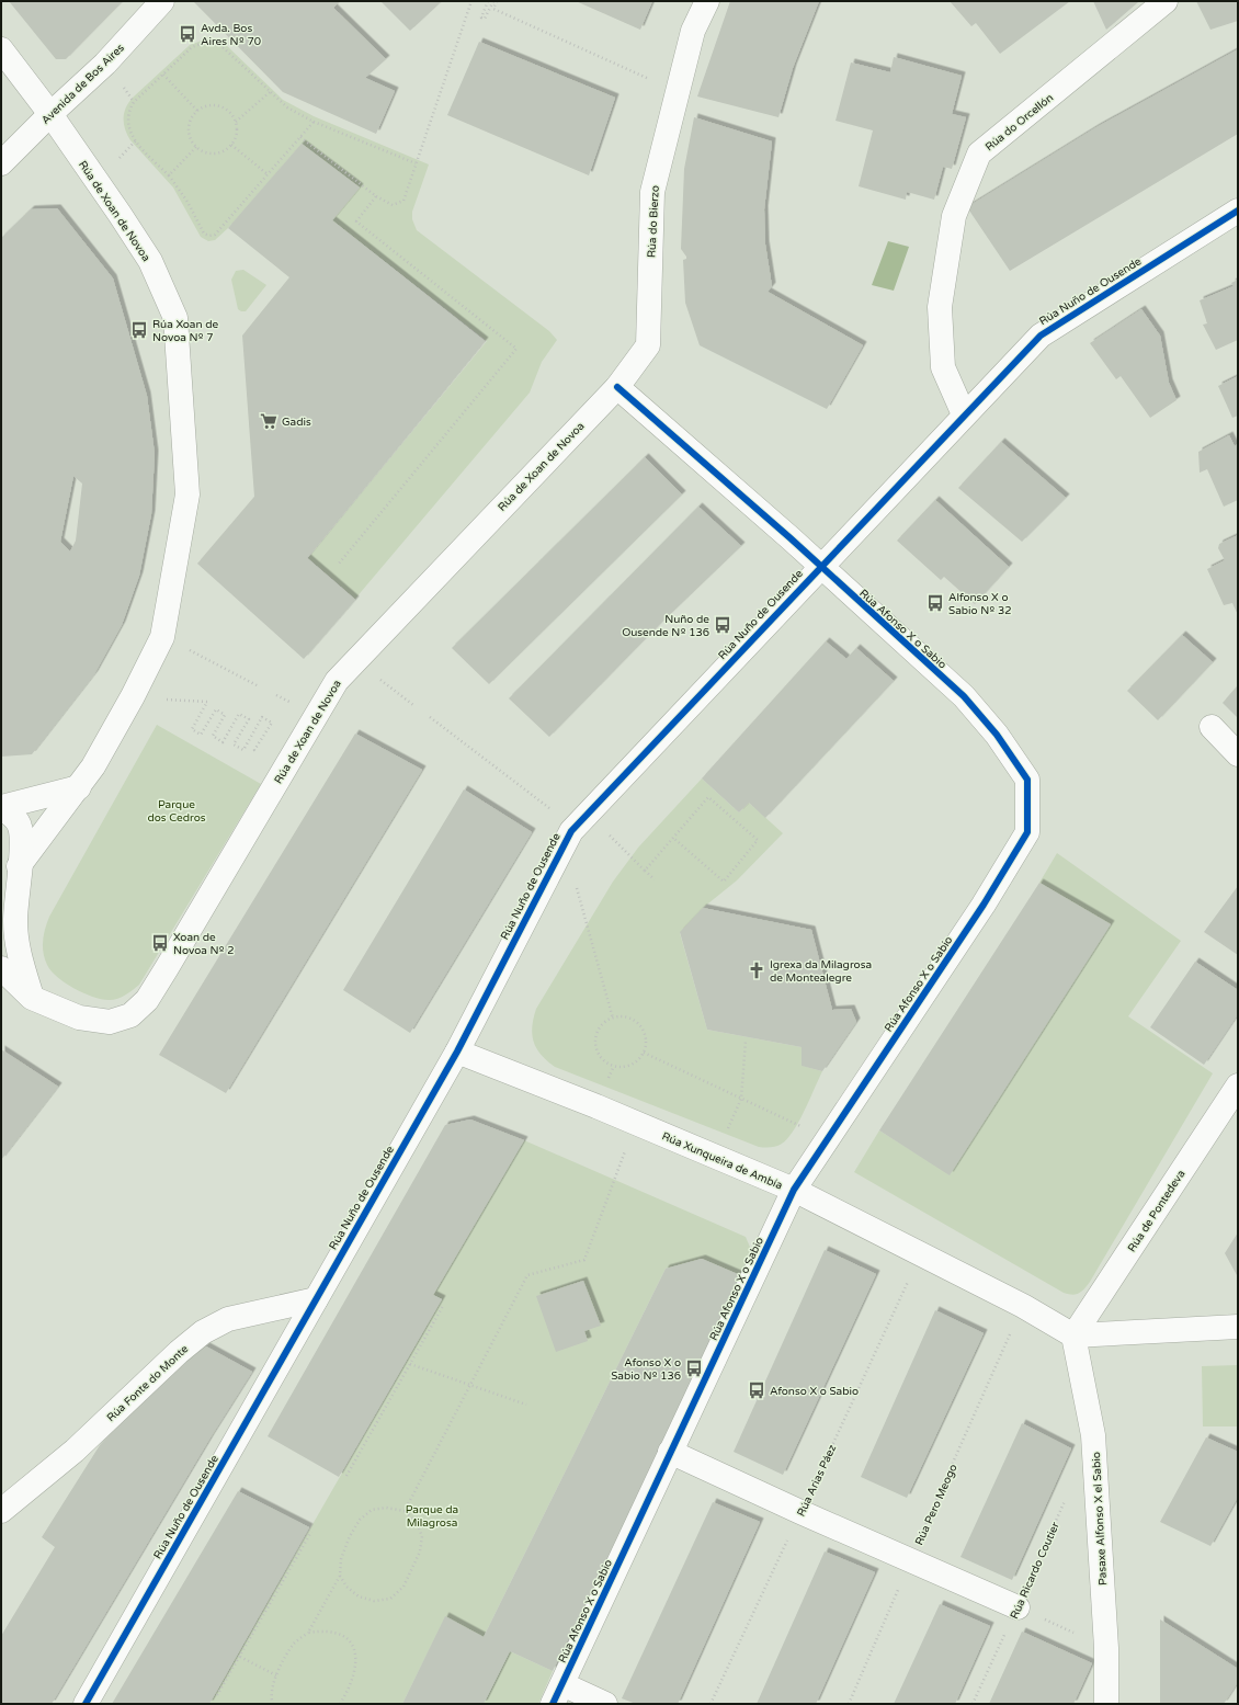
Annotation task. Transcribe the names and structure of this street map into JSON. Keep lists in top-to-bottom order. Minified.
{"streets":{"street":["Avenida de Bos Aires","Rúa do Orcellón","Rúa de Xoan de Novoa","Rúa do Bierzo","Rúa Nuño de Ousende","Rúa Afonso X o Sabio","Rúa Xunqueira de Ambía","Rúa de Pontedeva","Rúa Fonte do Monte","Pasaxe Alfonso X el Sabio"],"path":["Rúa Arias Páez","Rúa Pero Meogo","Rúa Ricardo Coutier"]},"crossings":[["Avenida de Bos Aires","Rúa de Xoan de Novoa"],["Rúa do Orcellón","Rúa Nuño de Ousende"],["Rúa de Xoan de Novoa","Rúa do Bierzo"],["Rúa de Xoan de Novoa","Rúa Afonso X o Sabio"],["Rúa do Bierzo","Rúa Afonso X o Sabio"],["Rúa Nuño de Ousende","Rúa Afonso X o Sabio"],["Rúa Nuño de Ousende","Rúa Xunqueira de Ambía"],["Rúa Nuño de Ousende","Rúa Fonte do Monte"],["Rúa Afonso X o Sabio","Rúa Xunqueira de Ambía"],["Rúa Xunqueira de Ambía","Rúa de Pontedeva"],["Rúa Xunqueira de Ambía","Rúa Arias Páez"],["Rúa Xunqueira de Ambía","Rúa Pero Meogo"],["Rúa Xunqueira de Ambía","Pasaxe Alfonso X el Sabio"],["Rúa de Pontedeva","Pasaxe Alfonso X el Sabio"]],"parks":["Parque dos Cedros","Parque da Milagrosa"],"places":{"bus stop":["Avda. Bos Aires Nº 70","Rúa Xoan de Novoa Nº 7","Alfonso X o Sabio Nº 32","Nuño de Ousende Nº 136","Xoan de Novoa Nº 2","Afonso X o Sabio Nº 136","Afonso X o Sabio"],"supermarket":["Gadis"],"church":["Igrexa da Milagrosa de Montealegre"]}}
